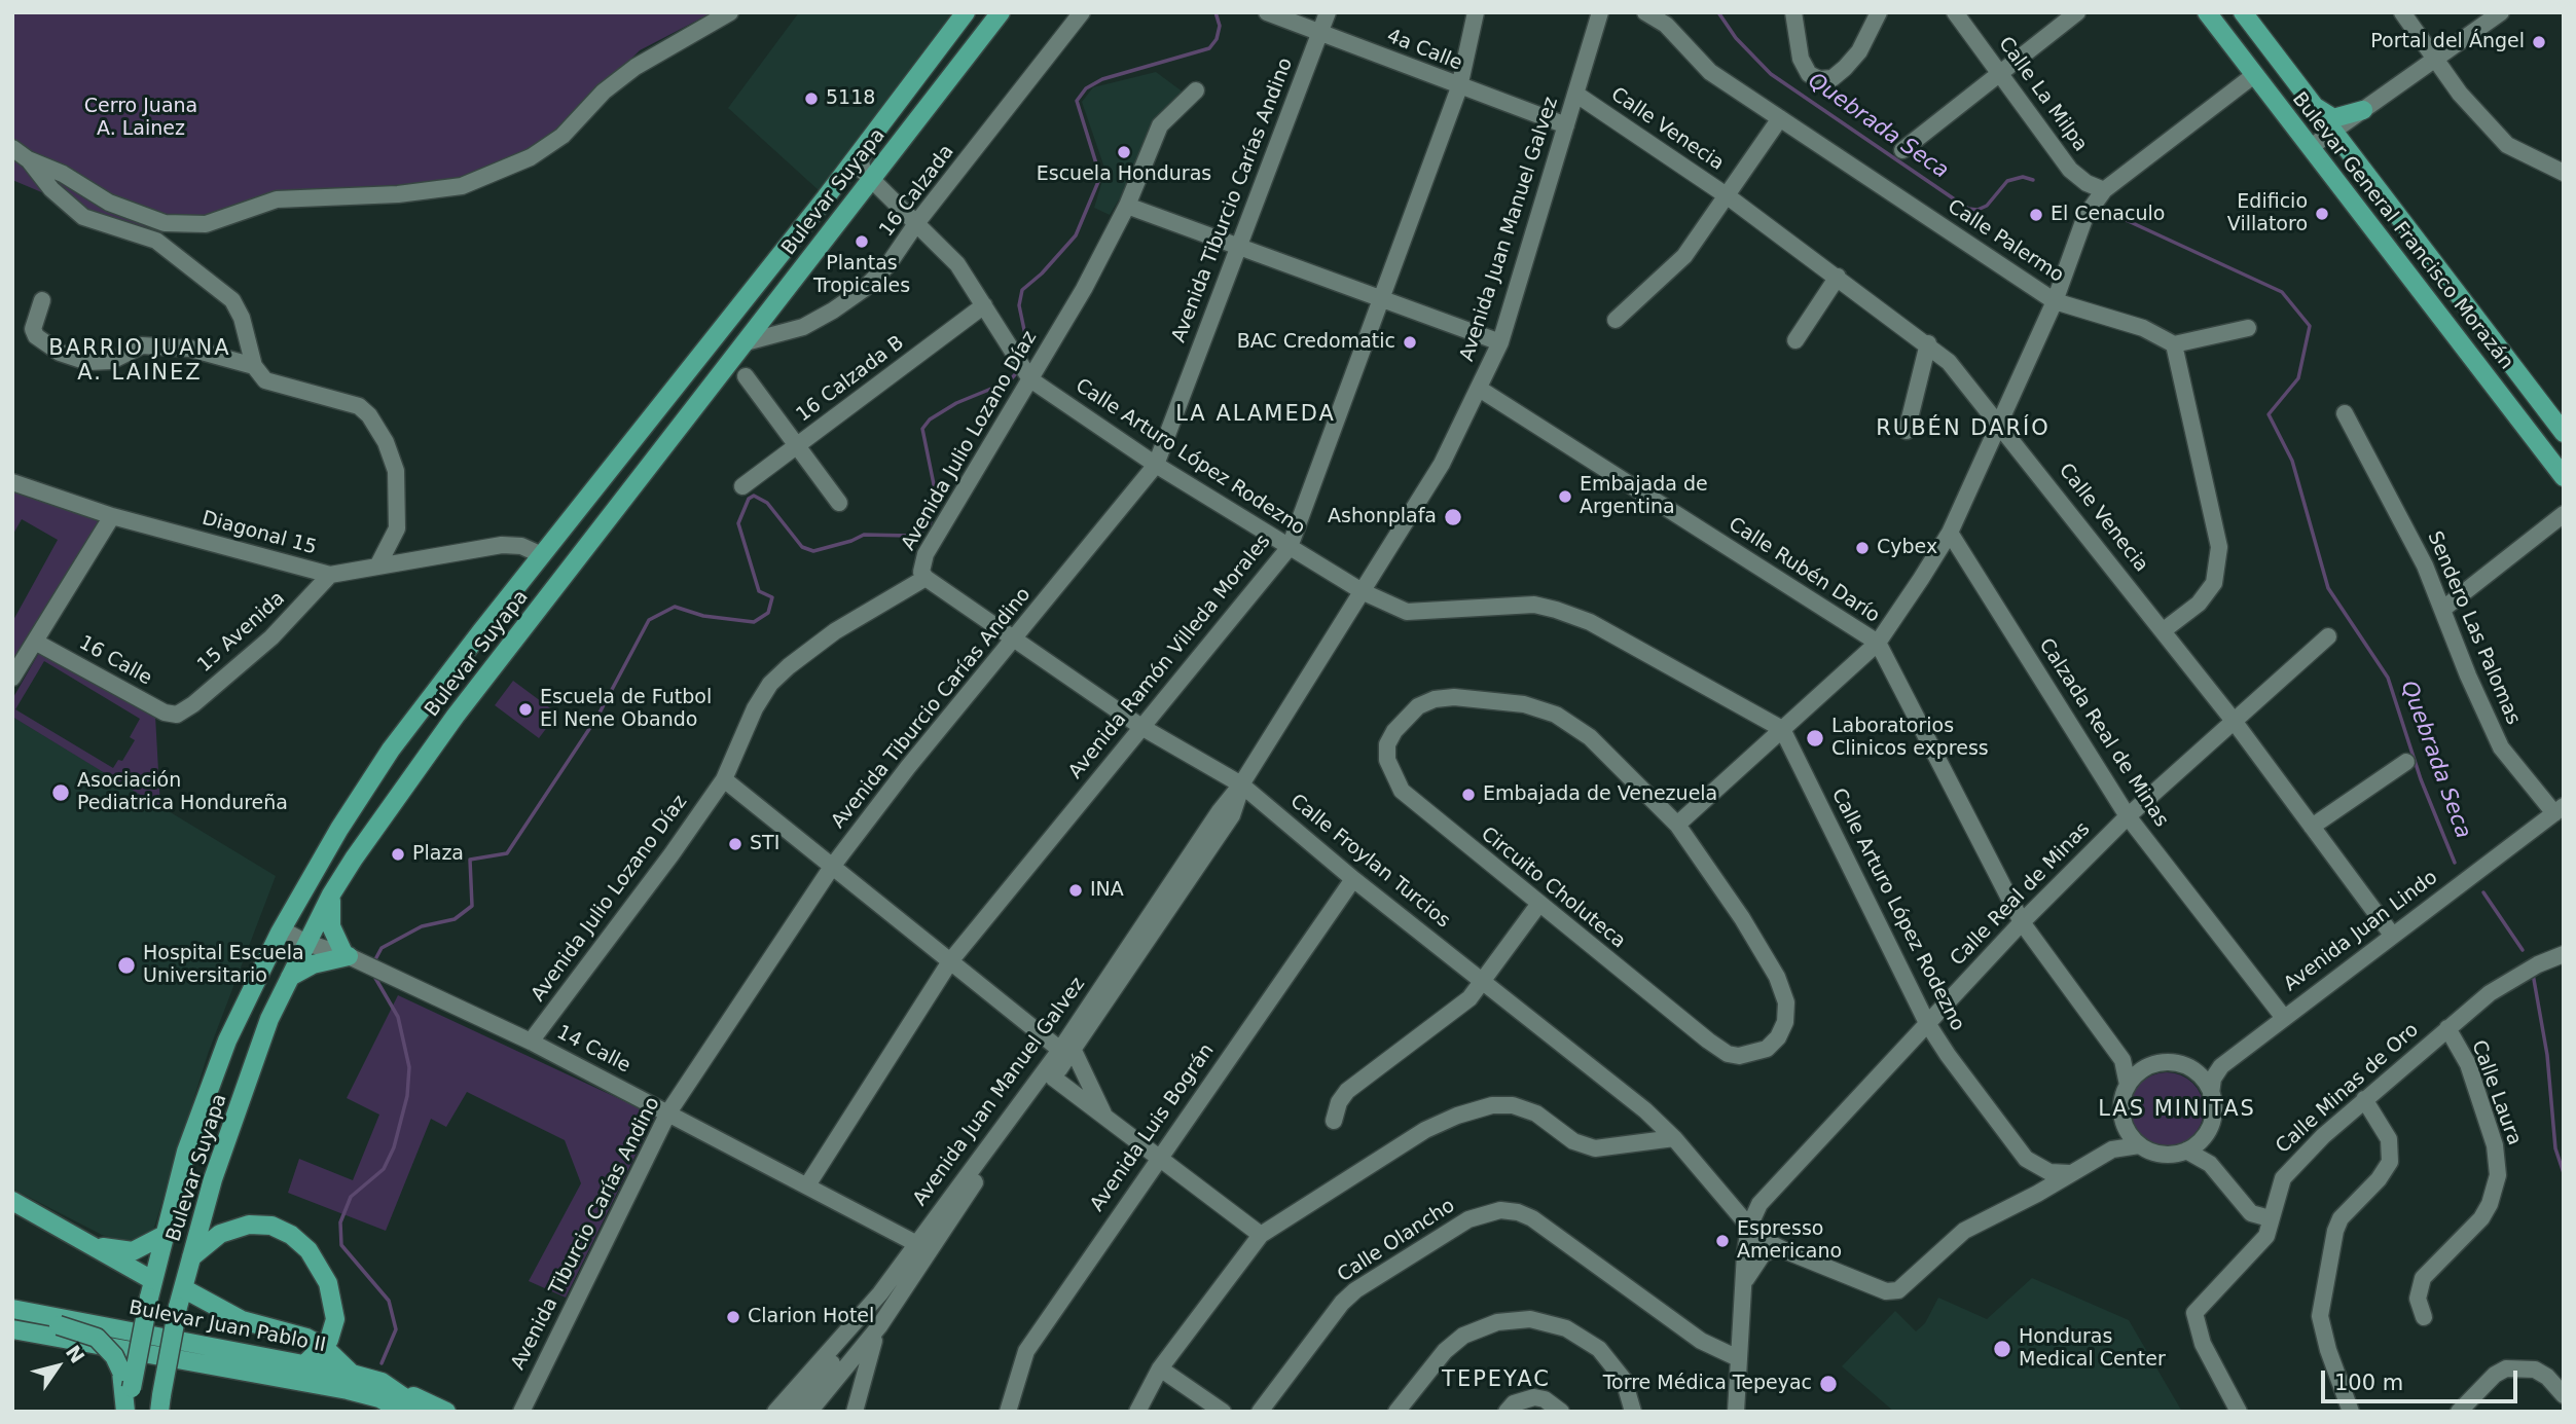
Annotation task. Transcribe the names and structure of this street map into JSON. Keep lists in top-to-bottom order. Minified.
{"streets":{"main road":["Bulevar Suyapa","Bulevar General Francisco Morazán","Bulevar Juan Pablo II"],"street":["4a Calle","Calle La Milpa","Calle Venecia","16 Calzada","Avenida Tiburcio Carías Andino","Avenida Juan Manuel Galvez","Calle Palermo","16 Calzada B","Avenida Julio Lozano Díaz","Calle Arturo López Rodezno","Diagonal 15","Calle Rubén Darío","Sendero Las Palomas","15 Avenida","Avenida Ramón Villeda Morales","16 Calle","Calzada Real de Minas","Calle Froylan Turcios","Circuito Choluteca","Calle Real de Minas","Avenida Juan Lindo","14 Calle","Calle Minas de Oro","Calle Laura","Avenida Luis Bográn","Calle Olancho"]},"crossings":[["4a Calle","Avenida Tiburcio Carías Andino"],["4a Calle","Avenida Juan Manuel Galvez"],["4a Calle","Avenida Ramón Villeda Morales"],["Calle Venecia","Avenida Juan Manuel Galvez"],["Calle Venecia","Calle Real de Minas"],["Calle Venecia","Avenida Juan Lindo"],["16 Calzada","Bulevar Suyapa"],["16 Calzada","Calle Arturo López Rodezno"],["Bulevar Suyapa","Calle Arturo López Rodezno"],["Bulevar Suyapa","Diagonal 15"],["Bulevar Suyapa","14 Calle"],["Avenida Tiburcio Carías Andino","Calle Arturo López Rodezno"],["Avenida Tiburcio Carías Andino","Calle Froylan Turcios"],["Avenida Tiburcio Carías Andino","14 Calle"],["Avenida Juan Manuel Galvez","Calle Arturo López Rodezno"],["Avenida Juan Manuel Galvez","Calle Rubén Darío"],["Avenida Juan Manuel Galvez","Calle Froylan Turcios"],["Avenida Juan Manuel Galvez","14 Calle"],["16 Calzada B","Calle Arturo López Rodezno"],["Avenida Julio Lozano Díaz","Calle Arturo López Rodezno"],["Avenida Julio Lozano Díaz","Calle Froylan Turcios"],["Avenida Julio Lozano Díaz","14 Calle"],["Calle Arturo López Rodezno","Avenida Ramón Villeda Morales"],["Calle Arturo López Rodezno","Calle Real de Minas"],["Diagonal 15","15 Avenida"],["Calle Rubén Darío","Calle Real de Minas"],["Calle Rubén Darío","Avenida Juan Lindo"],["Sendero Las Palomas","Avenida Juan Lindo"],["15 Avenida","16 Calle"],["Avenida Ramón Villeda Morales","Calle Froylan Turcios"],["Avenida Ramón Villeda Morales","14 Calle"],["Calzada Real de Minas","Calle Real de Minas"],["Calzada Real de Minas","Avenida Juan Lindo"],["Calle Froylan Turcios","Calle Real de Minas"],["Calle Froylan Turcios","Avenida Luis Bográn"],["Calle Real de Minas","Calle Olancho"],["Calle Minas de Oro","Calle Laura"]],"districts":["BARRIO JUANA A. LAINEZ","LA ALAMEDA","RUBÉN DARÍO","LAS MINITAS","TEPEYAC"],"water":["Quebrada Seca"],"parks":["Cerro Juana A. Lainez"],"places":["Portal del Ángel","5118","Escuela Honduras","Edificio Villatoro","El Cenaculo","Plantas Tropicales","BAC Credomatic","Embajada de Argentina","Ashonplafa","Cybex","Escuela de Futbol El Nene Obando","Laboratorios Clinicos express","Asociación Pediatrica Hondureña","Embajada de Venezuela","STI","Plaza","INA","Hospital Escuela Universitario","Espresso Americano","Clarion Hotel","Honduras Medical Center","Torre Médica Tepeyac"],"scale_bar":"100 m","north":"top right"}
